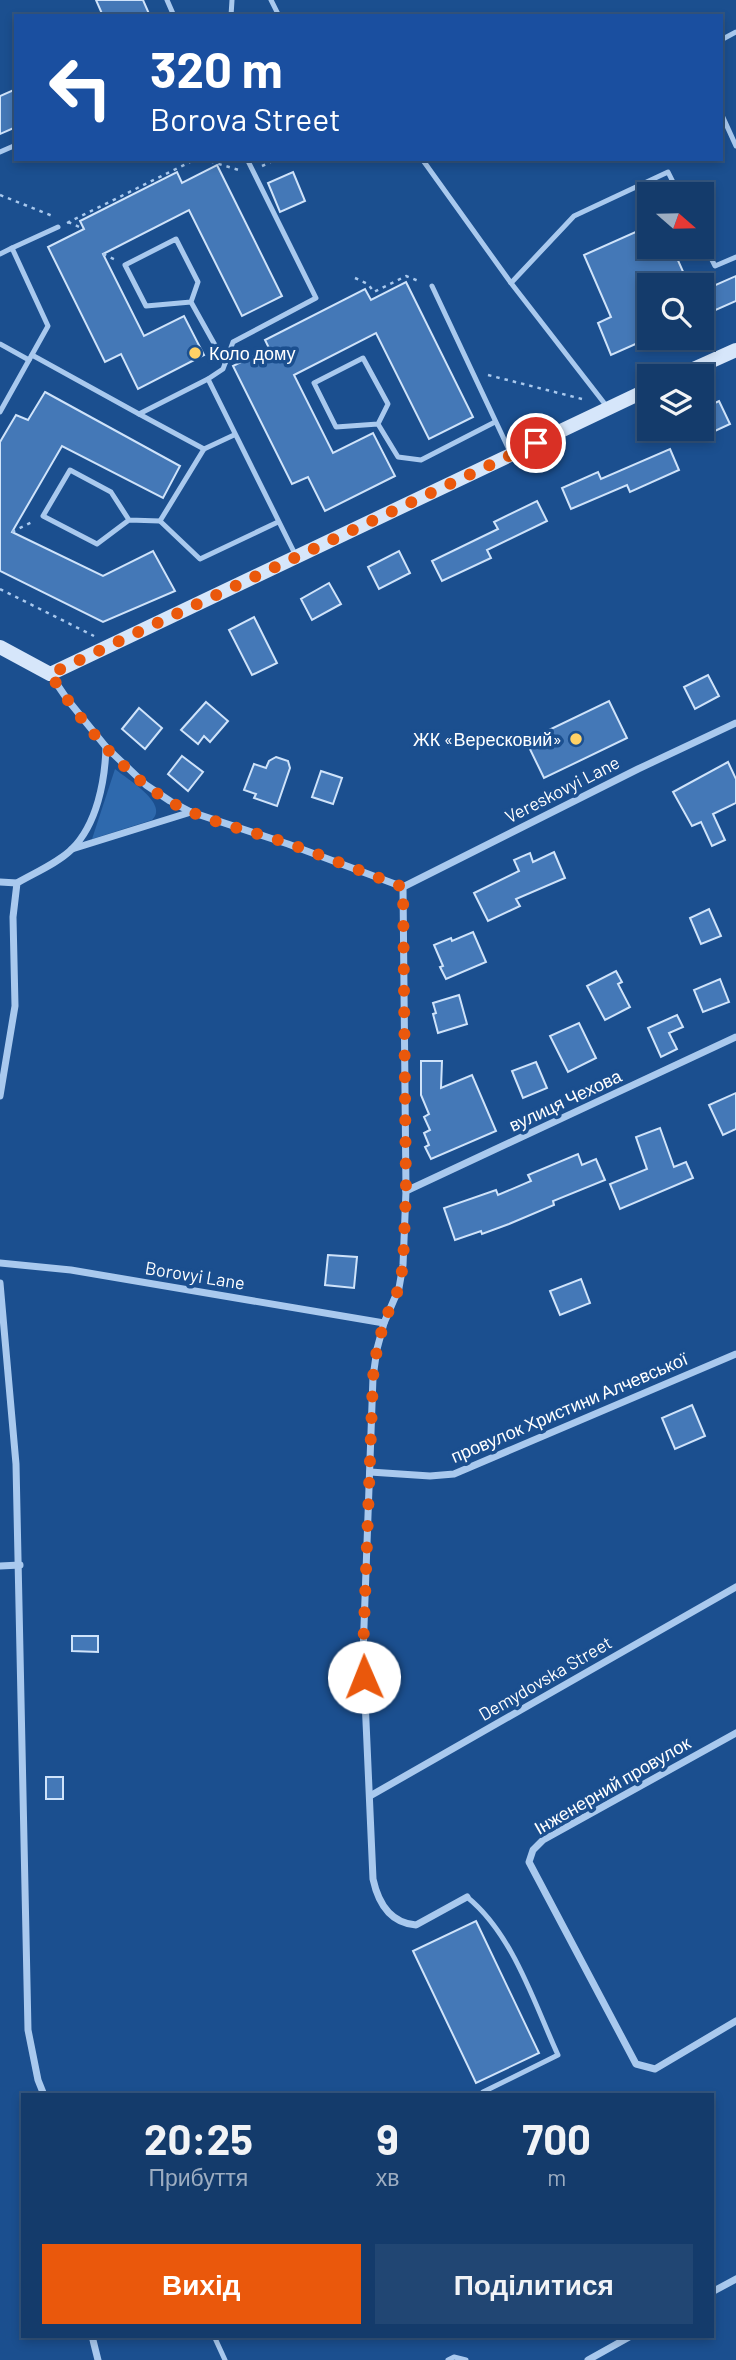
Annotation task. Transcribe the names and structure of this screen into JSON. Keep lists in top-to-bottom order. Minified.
{"streets":{"street":["Vereskovyi Lane","вулиця Чехова","Borovyi Lane","провулок Христини Алчевської","Demydovska Street","Інженерний провулок"]},"places":["Коло дому","ЖК «Вересковий»"],"north":"right","page":{"turn":["320 m","Borova Street"],"eta":["20:25","Прибуття","9","хв","700","m"],"buttons":["Вихід","Поділитися"]}}
